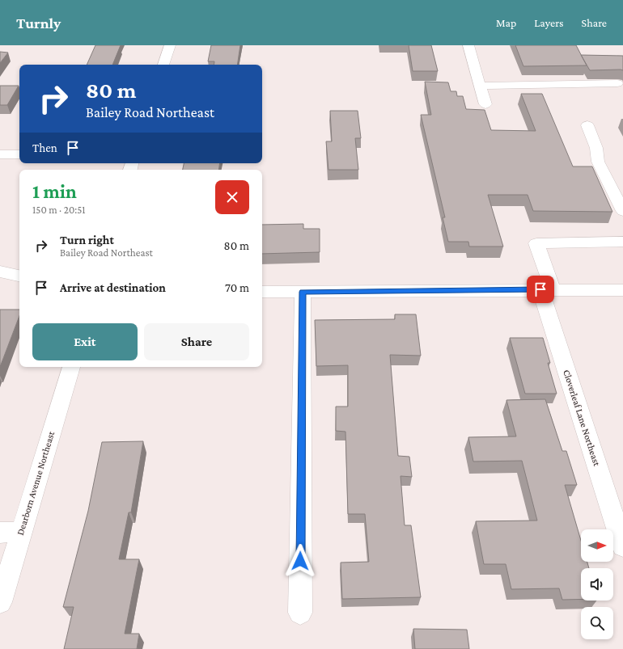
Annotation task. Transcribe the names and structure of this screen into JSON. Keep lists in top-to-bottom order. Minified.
{"streets":{"street":["Cloverleaf Lane Northeast","Dearborn Avenue Northeast"]},"north":"right","page":{"header":"Turnly","nav":["Map","Layers","Share"],"turn":["80 m","Bailey Road Northeast"],"then":"Then","heading":["1 min","150 m · 20:51"],"list":[{"name":"Turn right","note":"Bailey Road Northeast","value":"80 m"},{"name":"Arrive at destination","value":"70 m"}],"buttons":["Exit","Share"]}}
